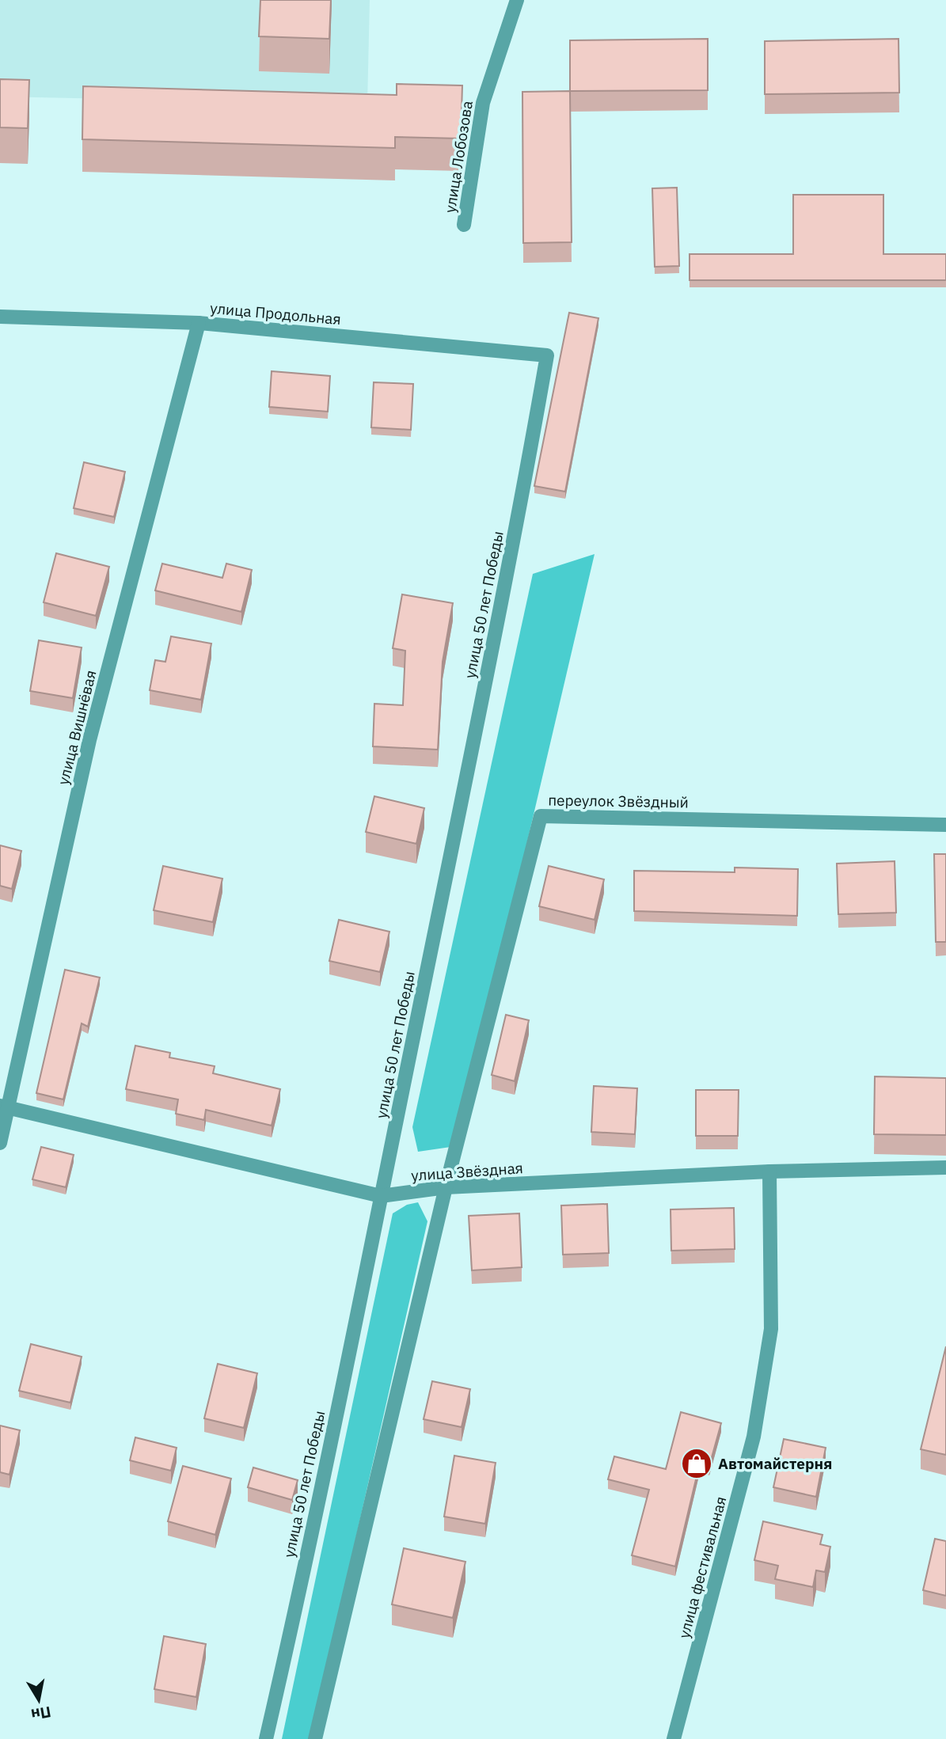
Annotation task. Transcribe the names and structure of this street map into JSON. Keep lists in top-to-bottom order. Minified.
{"streets":{"street":["улица Лобозова","улица Продольная","улица 50 лет Победы","улица Вишнёвая","переулок Звёздный","улица Звёздная","улица фестивальная"]},"crossings":[["улица Продольная","улица 50 лет Победы"],["улица Продольная","улица Вишнёвая"],["улица 50 лет Победы","улица Звёздная"],["улица Вишнёвая","улица Звёздная"],["переулок Звёздный","улица Звёздная"],["улица Звёздная","улица фестивальная"]],"places":{"shop":["Автомайстерня"]},"north":"bottom"}
